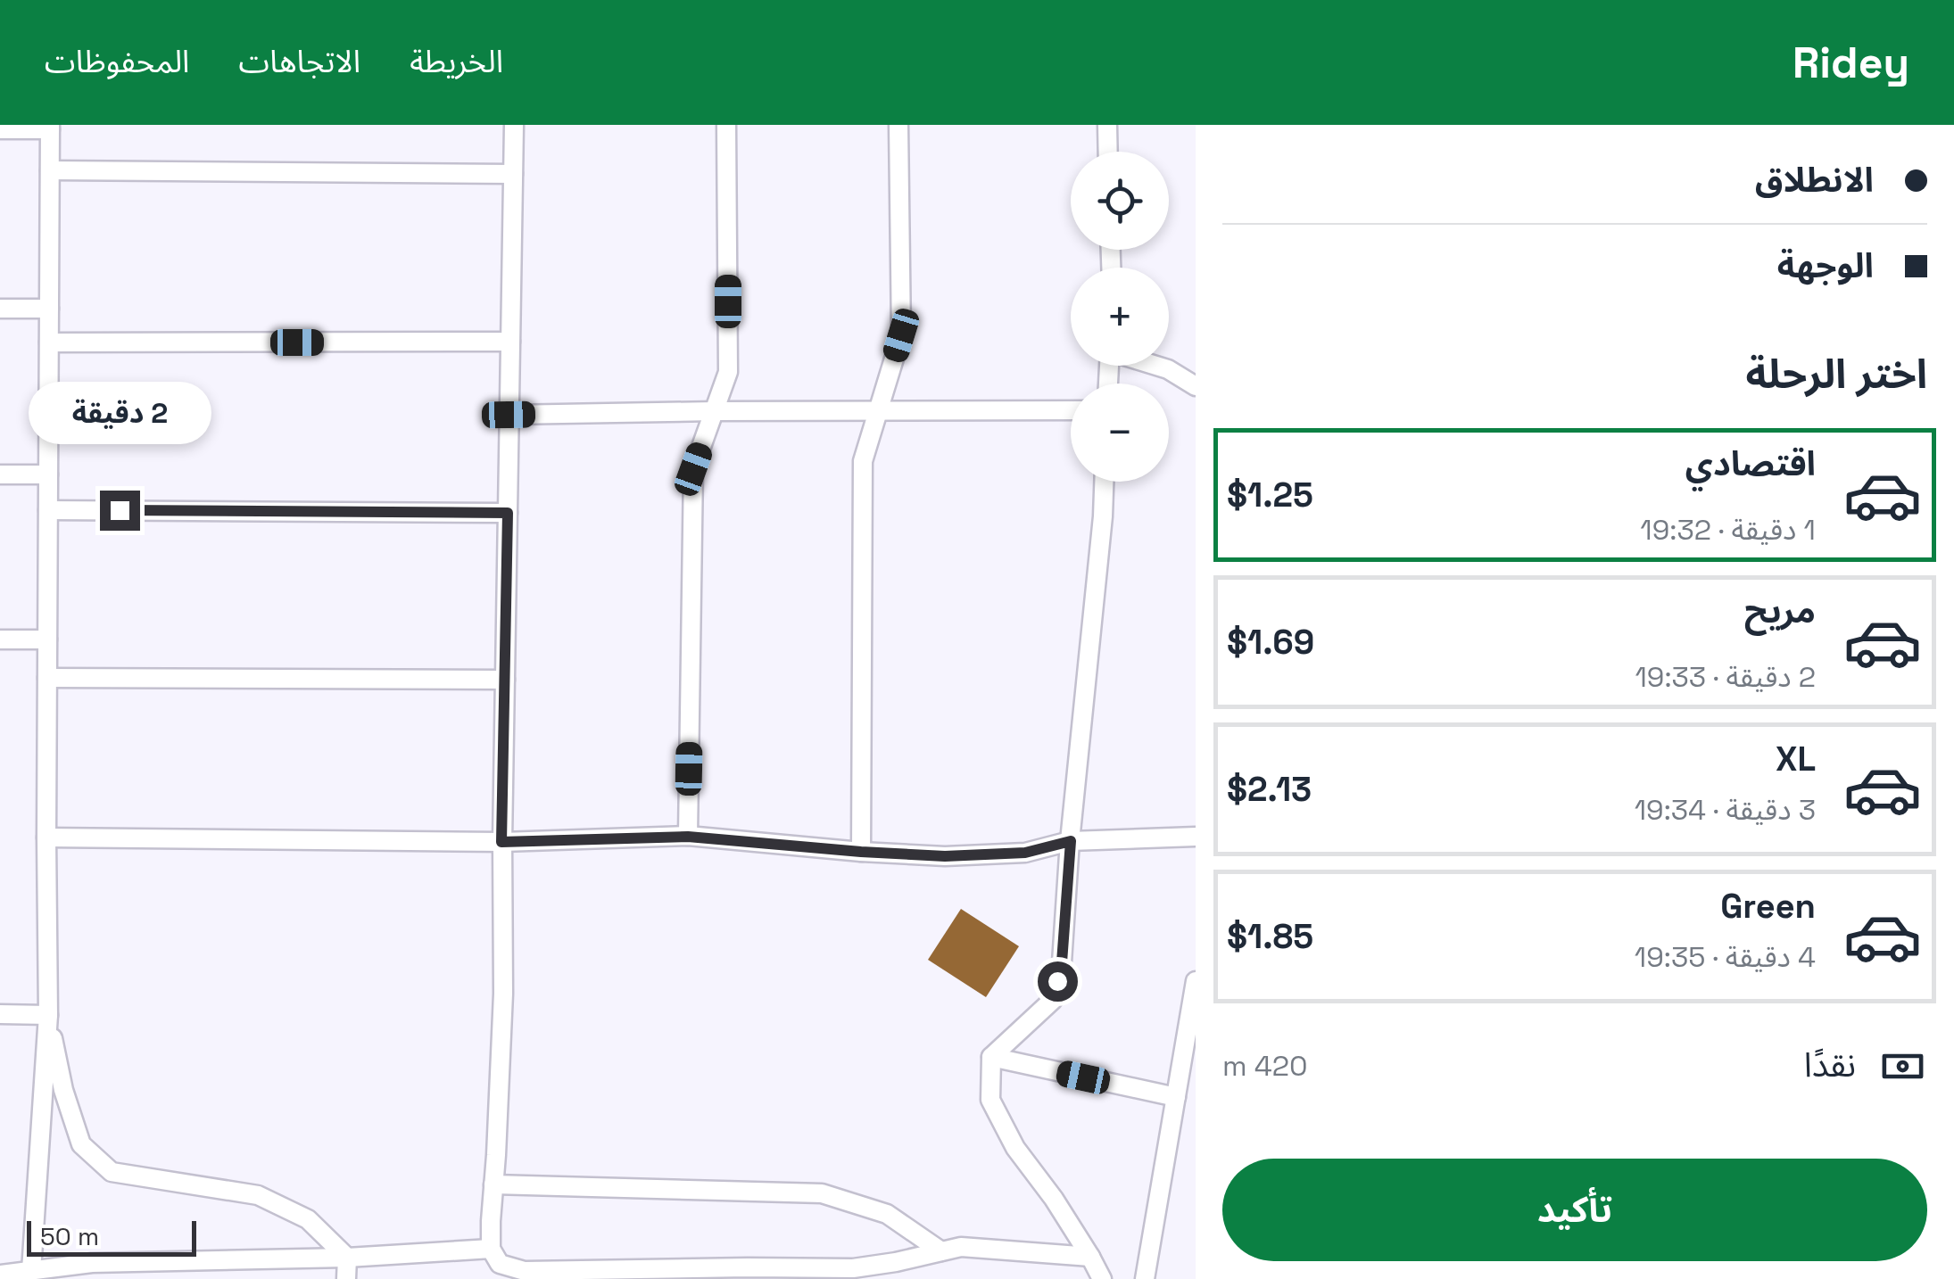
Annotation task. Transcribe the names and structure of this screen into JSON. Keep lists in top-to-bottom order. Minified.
{"scale_bar":"50 m","page":{"header":"Ridey","nav":["الخريطة","الاتجاهات","المحفوظات"],"banner":["الانطلاق","الوجهة"],"map_buttons":["+","−"],"heading":"اختر الرحلة","bubble":"2 دقيقة","list":[{"name":"اقتصادي","note":"1 دقيقة · 19:32","value":"$1.25"},{"name":"مريح","note":"2 دقيقة · 19:33","value":"$1.69"},{"name":"XL","note":"3 دقيقة · 19:34","value":"$2.13"},{"name":"Green","note":"4 دقيقة · 19:35","value":"$1.85"}],"pay":["نقدًا","420 m"],"buttons":"تأكيد","scale":"50 m"}}
